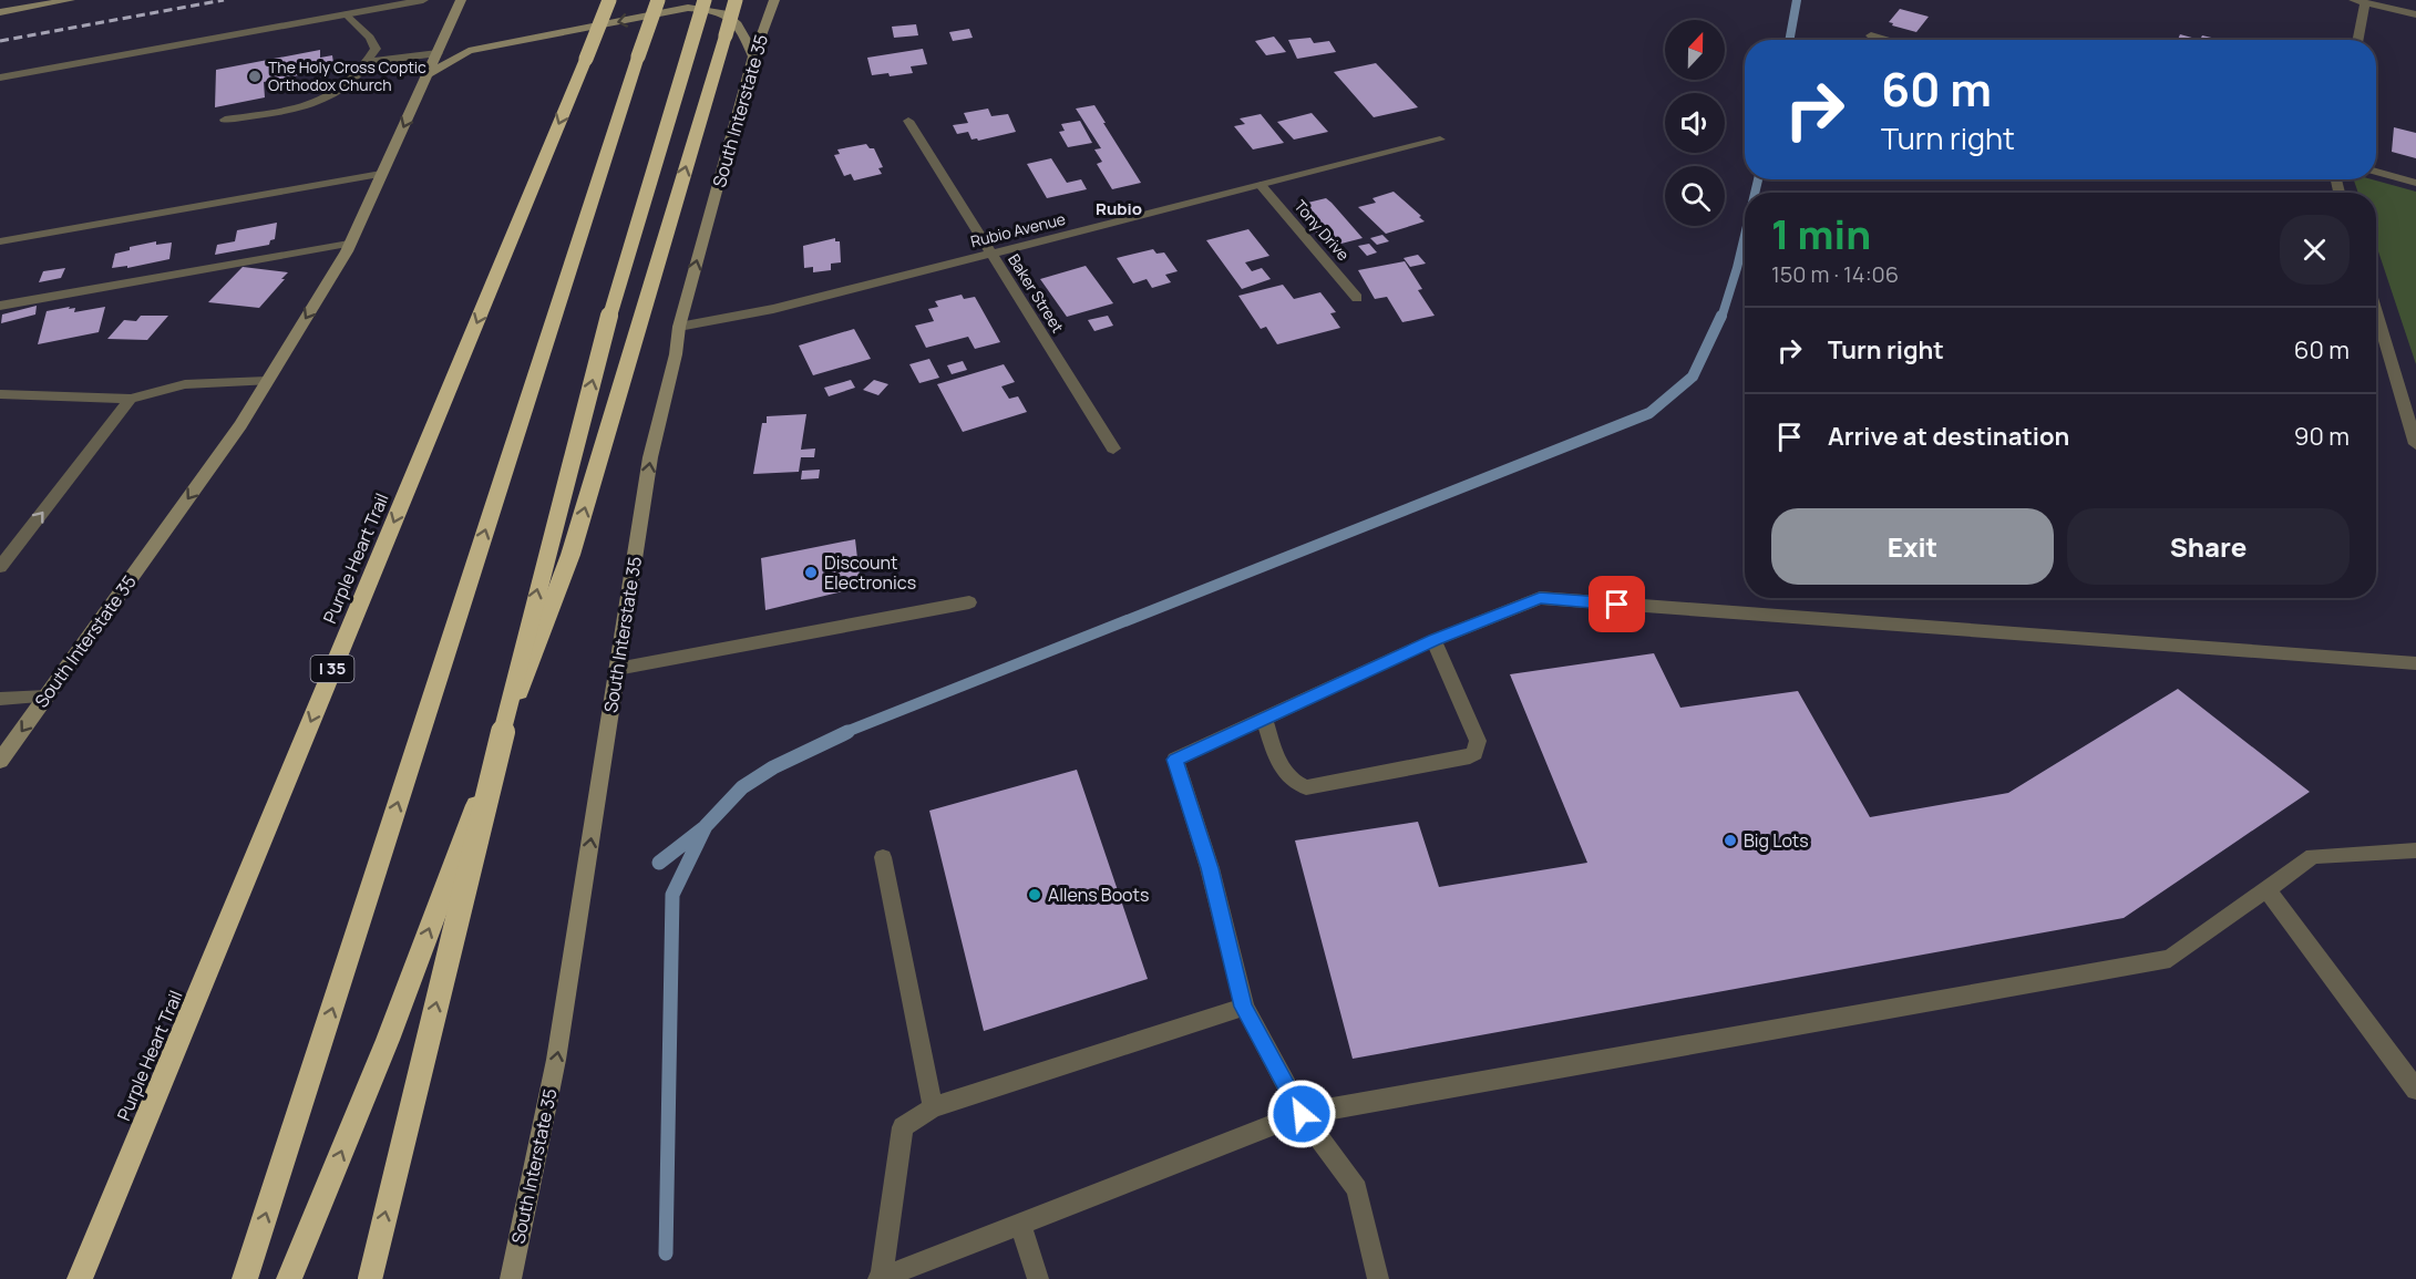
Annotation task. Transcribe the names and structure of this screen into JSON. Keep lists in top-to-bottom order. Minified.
{"streets":{"highway":["Purple Heart Trail","I 35"],"main road":["South Interstate 35"],"street":["Rubio Avenue","Tony Drive","Baker Street"]},"crossings":[["South Interstate 35","Rubio Avenue"],["Rubio Avenue","Tony Drive"],["Rubio Avenue","Baker Street"]],"districts":["Rubio"],"places":["The Holy Cross Coptic Orthodox Church","Discount Electronics","Big Lots","Allens Boots"],"north":"top","page":{"turn":["60 m","Turn right"],"heading":["1 min","150 m · 14:06"],"list":[{"name":"Turn right","value":"60 m"},{"name":"Arrive at destination","value":"90 m"}],"buttons":["Exit","Share"]}}
